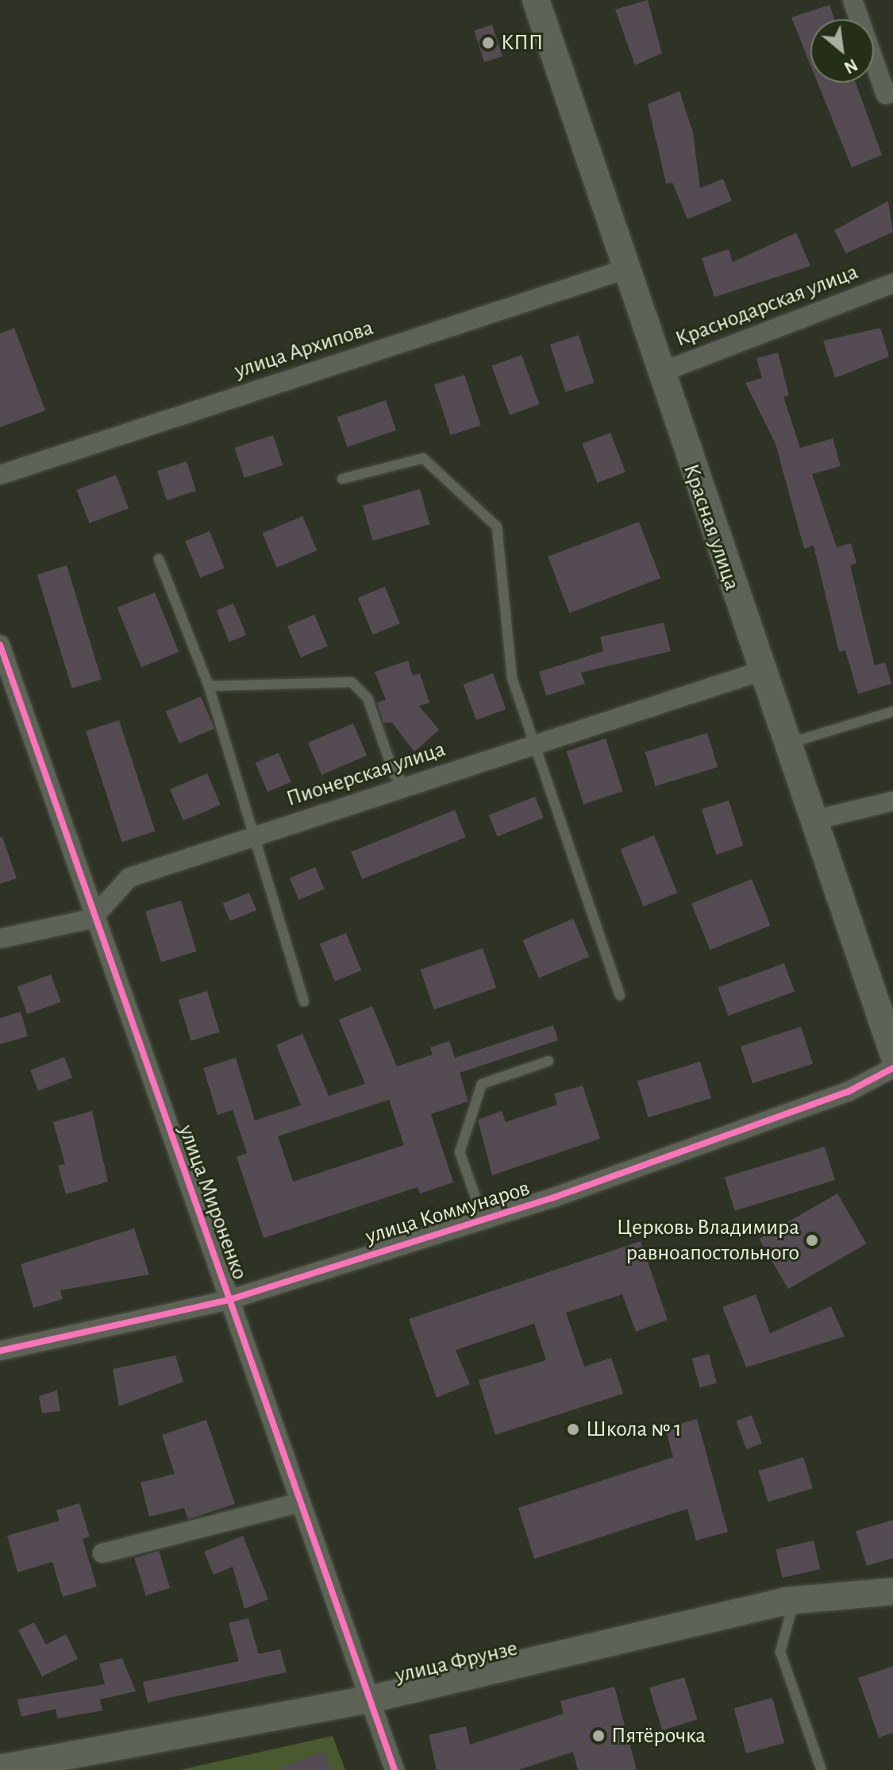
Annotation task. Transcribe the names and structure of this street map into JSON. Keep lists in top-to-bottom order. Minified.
{"streets":{"main road":["Красная улица","улица Фрунзе"],"street":["Краснодарская улица","улица Архипова","Пионерская улица","улица Мироненко","улица Коммунаров"]},"crossings":[["Краснодарская улица","Красная улица"],["улица Архипова","Красная улица"],["Красная улица","Пионерская улица"],["Пионерская улица","улица Мироненко"],["улица Мироненко","улица Коммунаров"],["улица Мироненко","улица Фрунзе"]],"places":["КПП","Церковь Владимира равноапостольного","Школа № 1","Пятёрочка"],"north":"bottom right"}
